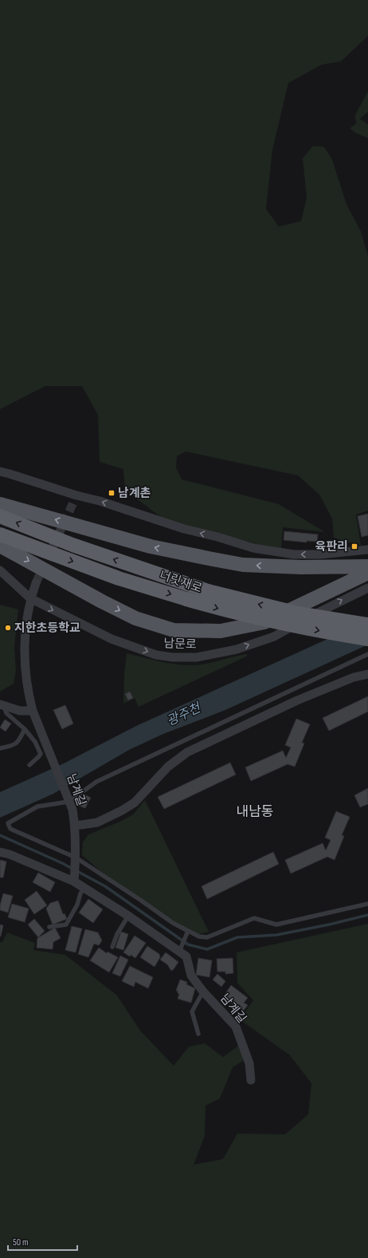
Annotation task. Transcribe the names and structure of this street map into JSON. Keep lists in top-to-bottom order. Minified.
{"streets":{"highway":["너릿재로"],"street":["남문로","남계길"]},"crossings":[["남문로","남계길"]],"one_way":["남문로"],"districts":["내남동"],"water":["광주천"],"places":{"transit":["남계촌","육판리"],"other":["지한초등학교"]},"scale_bar":"50 m"}
